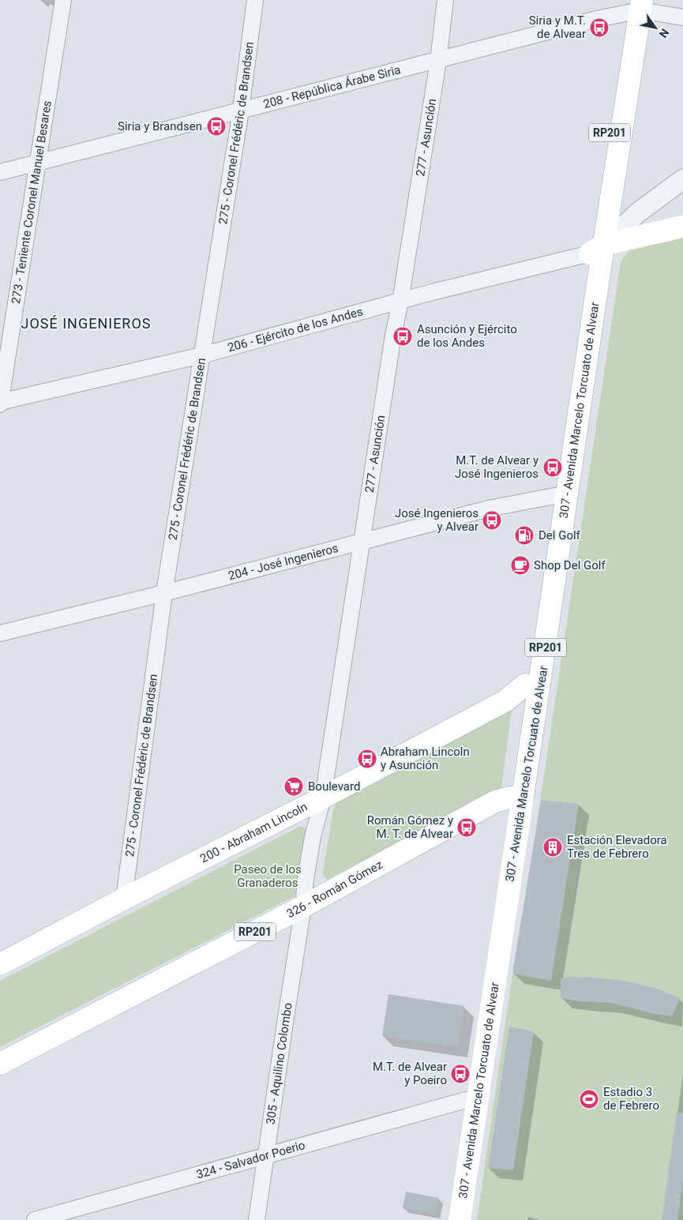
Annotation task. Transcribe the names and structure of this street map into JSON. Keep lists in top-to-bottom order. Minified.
{"streets":{"main road":["RP201","307 - Avenida Marcelo Torcuato de Alvear","200 - Abraham Lincoln","326 - Román Gómez"],"street":["208 - República Árabe Siria","275 - Coronel Frédéric de Brandsen","277 - Asunción","273 - Teniente Coronel Manuel Besares","206 - Ejército de los Andes","204 - José Ingenieros","305 - Aquilino Colombo","324 - Salvador Poerio"]},"crossings":[["208 - República Árabe Siria","275 - Coronel Frédéric de Brandsen"],["208 - República Árabe Siria","277 - Asunción"],["208 - República Árabe Siria","273 - Teniente Coronel Manuel Besares"],["208 - República Árabe Siria","307 - Avenida Marcelo Torcuato de Alvear"],["275 - Coronel Frédéric de Brandsen","206 - Ejército de los Andes"],["275 - Coronel Frédéric de Brandsen","204 - José Ingenieros"],["275 - Coronel Frédéric de Brandsen","200 - Abraham Lincoln"],["277 - Asunción","206 - Ejército de los Andes"],["277 - Asunción","204 - José Ingenieros"],["277 - Asunción","200 - Abraham Lincoln"],["277 - Asunción","326 - Román Gómez"],["277 - Asunción","305 - Aquilino Colombo"],["273 - Teniente Coronel Manuel Besares","206 - Ejército de los Andes"],["206 - Ejército de los Andes","307 - Avenida Marcelo Torcuato de Alvear"],["307 - Avenida Marcelo Torcuato de Alvear","204 - José Ingenieros"],["307 - Avenida Marcelo Torcuato de Alvear","200 - Abraham Lincoln"],["307 - Avenida Marcelo Torcuato de Alvear","326 - Román Gómez"],["307 - Avenida Marcelo Torcuato de Alvear","324 - Salvador Poerio"],["326 - Román Gómez","305 - Aquilino Colombo"],["305 - Aquilino Colombo","324 - Salvador Poerio"]],"districts":["JOSÉ INGENIEROS"],"parks":["Paseo de los Granaderos"],"places":{"bus stop":["Siria y M.T. de Alvear","Siria y Brandsen","Asunción y Ejército de los Andes","M.T. de Alvear y José Ingenieros","José Ingenieros y Alvear","Abraham Lincoln y Asunción","Román Gómez y M. T. de Alvear","M.T. de Alvear y Poeiro"],"fuel station":["Del Golf"],"cafe":["Shop Del Golf"],"supermarket":["Boulevard"],"building":["Estación Elevadora Tres de Febrero"],"sports":["Estadio 3 de Febrero"]},"north":"bottom right"}
